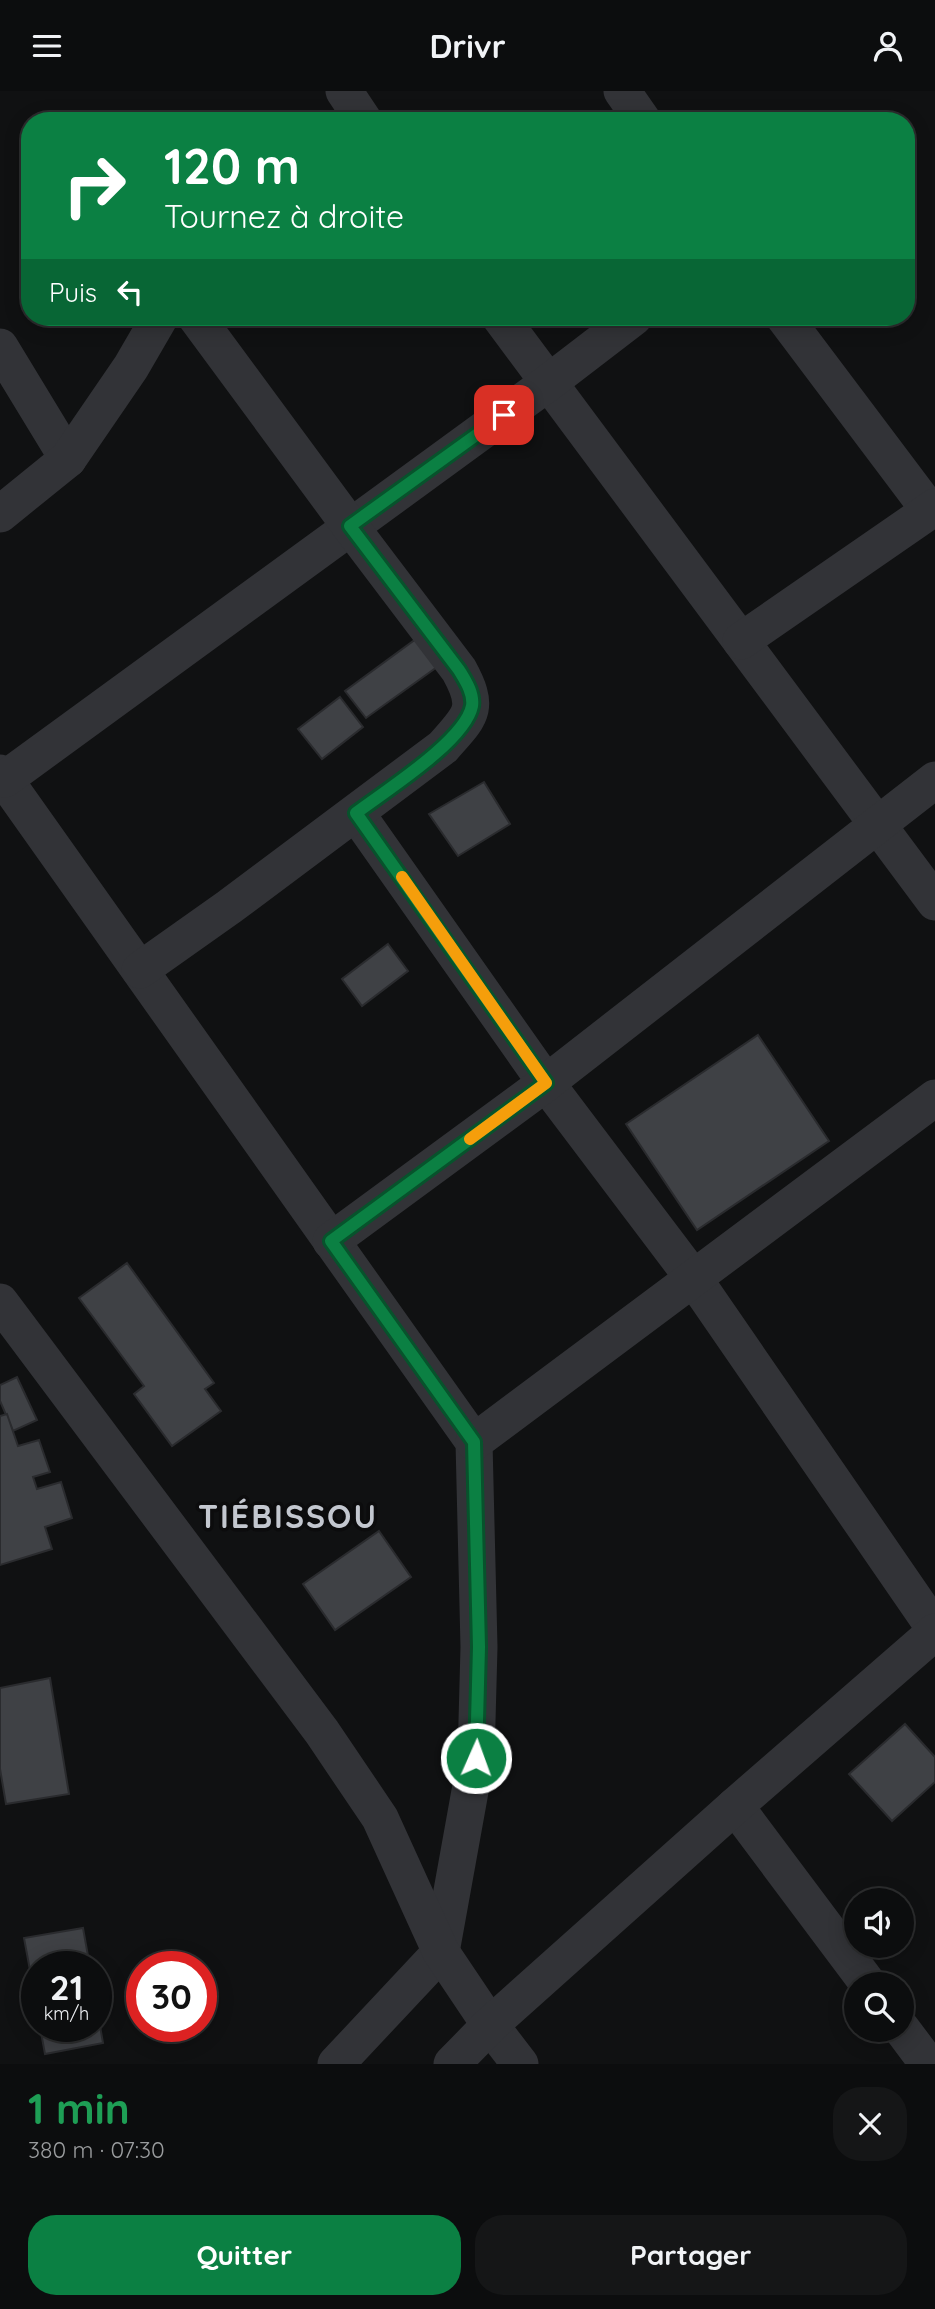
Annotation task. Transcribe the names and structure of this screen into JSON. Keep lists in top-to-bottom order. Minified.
{"districts":["TIÉBISSOU"],"page":{"header":"Drivr","turn":["120 m","Tournez à droite"],"then":"Puis","speed":"21 km/h","limit":"30","heading":["1 min","380 m · 07:30"],"buttons":["Quitter","Partager"]}}
